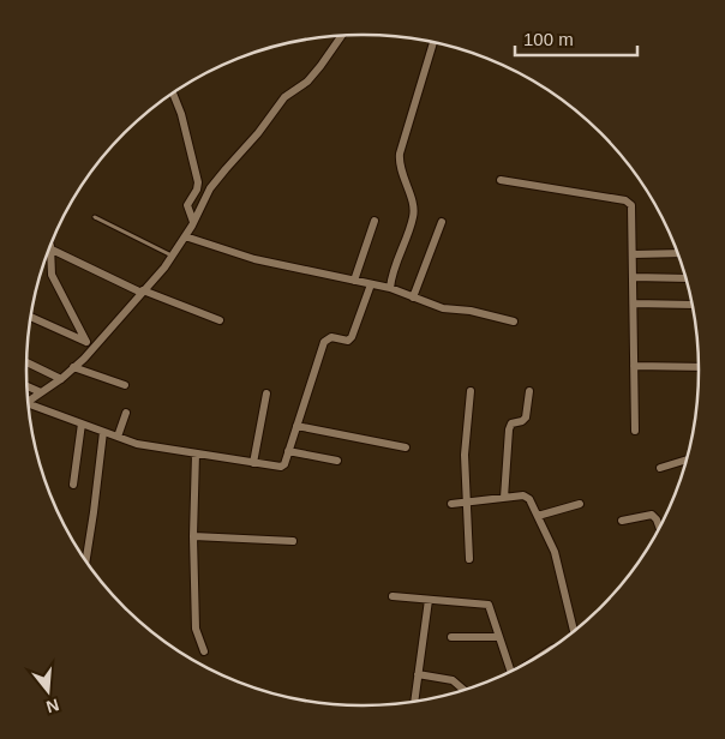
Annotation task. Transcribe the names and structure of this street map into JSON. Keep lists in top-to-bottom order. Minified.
{"scale_bar":"100 m","north":"bottom"}
